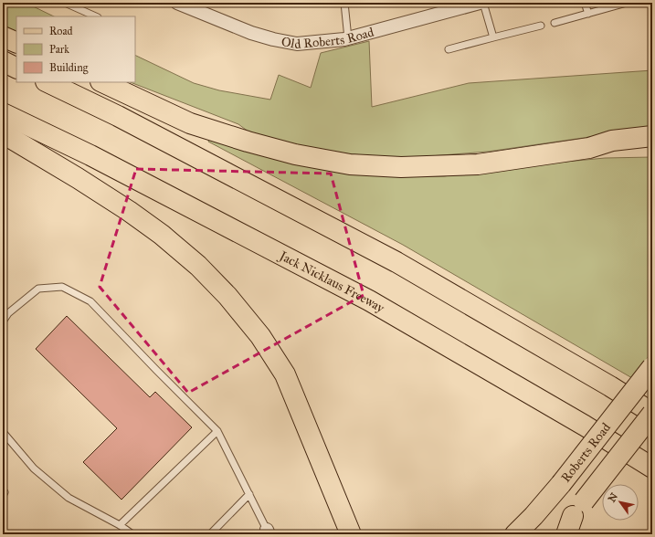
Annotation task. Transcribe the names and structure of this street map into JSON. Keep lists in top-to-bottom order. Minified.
{"streets":{"main road":["Jack Nicklaus Freeway","Roberts Road"],"street":["Old Roberts Road"]},"legend":["Road","Park","Building"],"north":"top left"}
